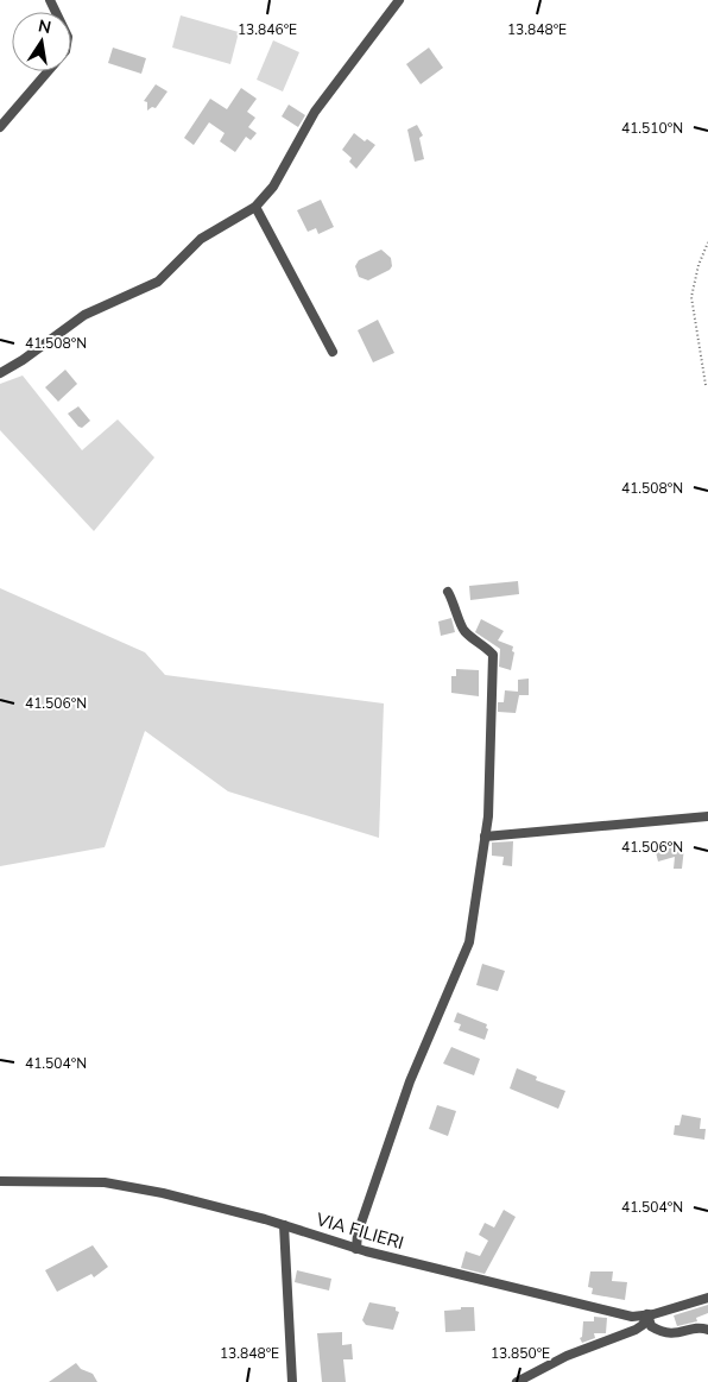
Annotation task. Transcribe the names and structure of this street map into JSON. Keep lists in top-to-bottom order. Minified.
{"streets":{"street":["VIA FILIERI"]},"north":"top","coordinates":["13.846°E","13.848°E","41.510°N","41.508°N","41.506°N","41.504°N","13.850°E"]}
